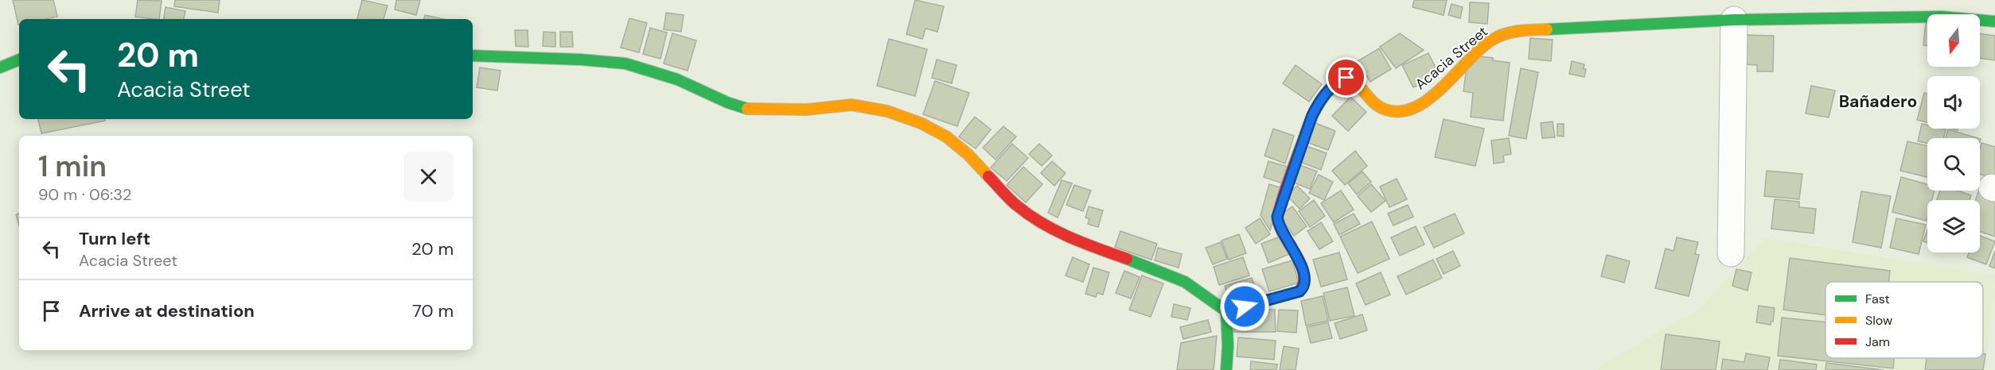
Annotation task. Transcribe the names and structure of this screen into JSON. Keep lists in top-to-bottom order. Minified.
{"streets":{"street":["Acacia Street"]},"districts":["Bañadero"],"legend":["Fast","Slow","Jam"],"north":"bottom","page":{"turn":["20 m","Acacia Street"],"heading":["1 min","90 m · 06:32"],"list":[{"name":"Turn left","note":"Acacia Street","value":"20 m"},{"name":"Arrive at destination","value":"70 m"}]}}
